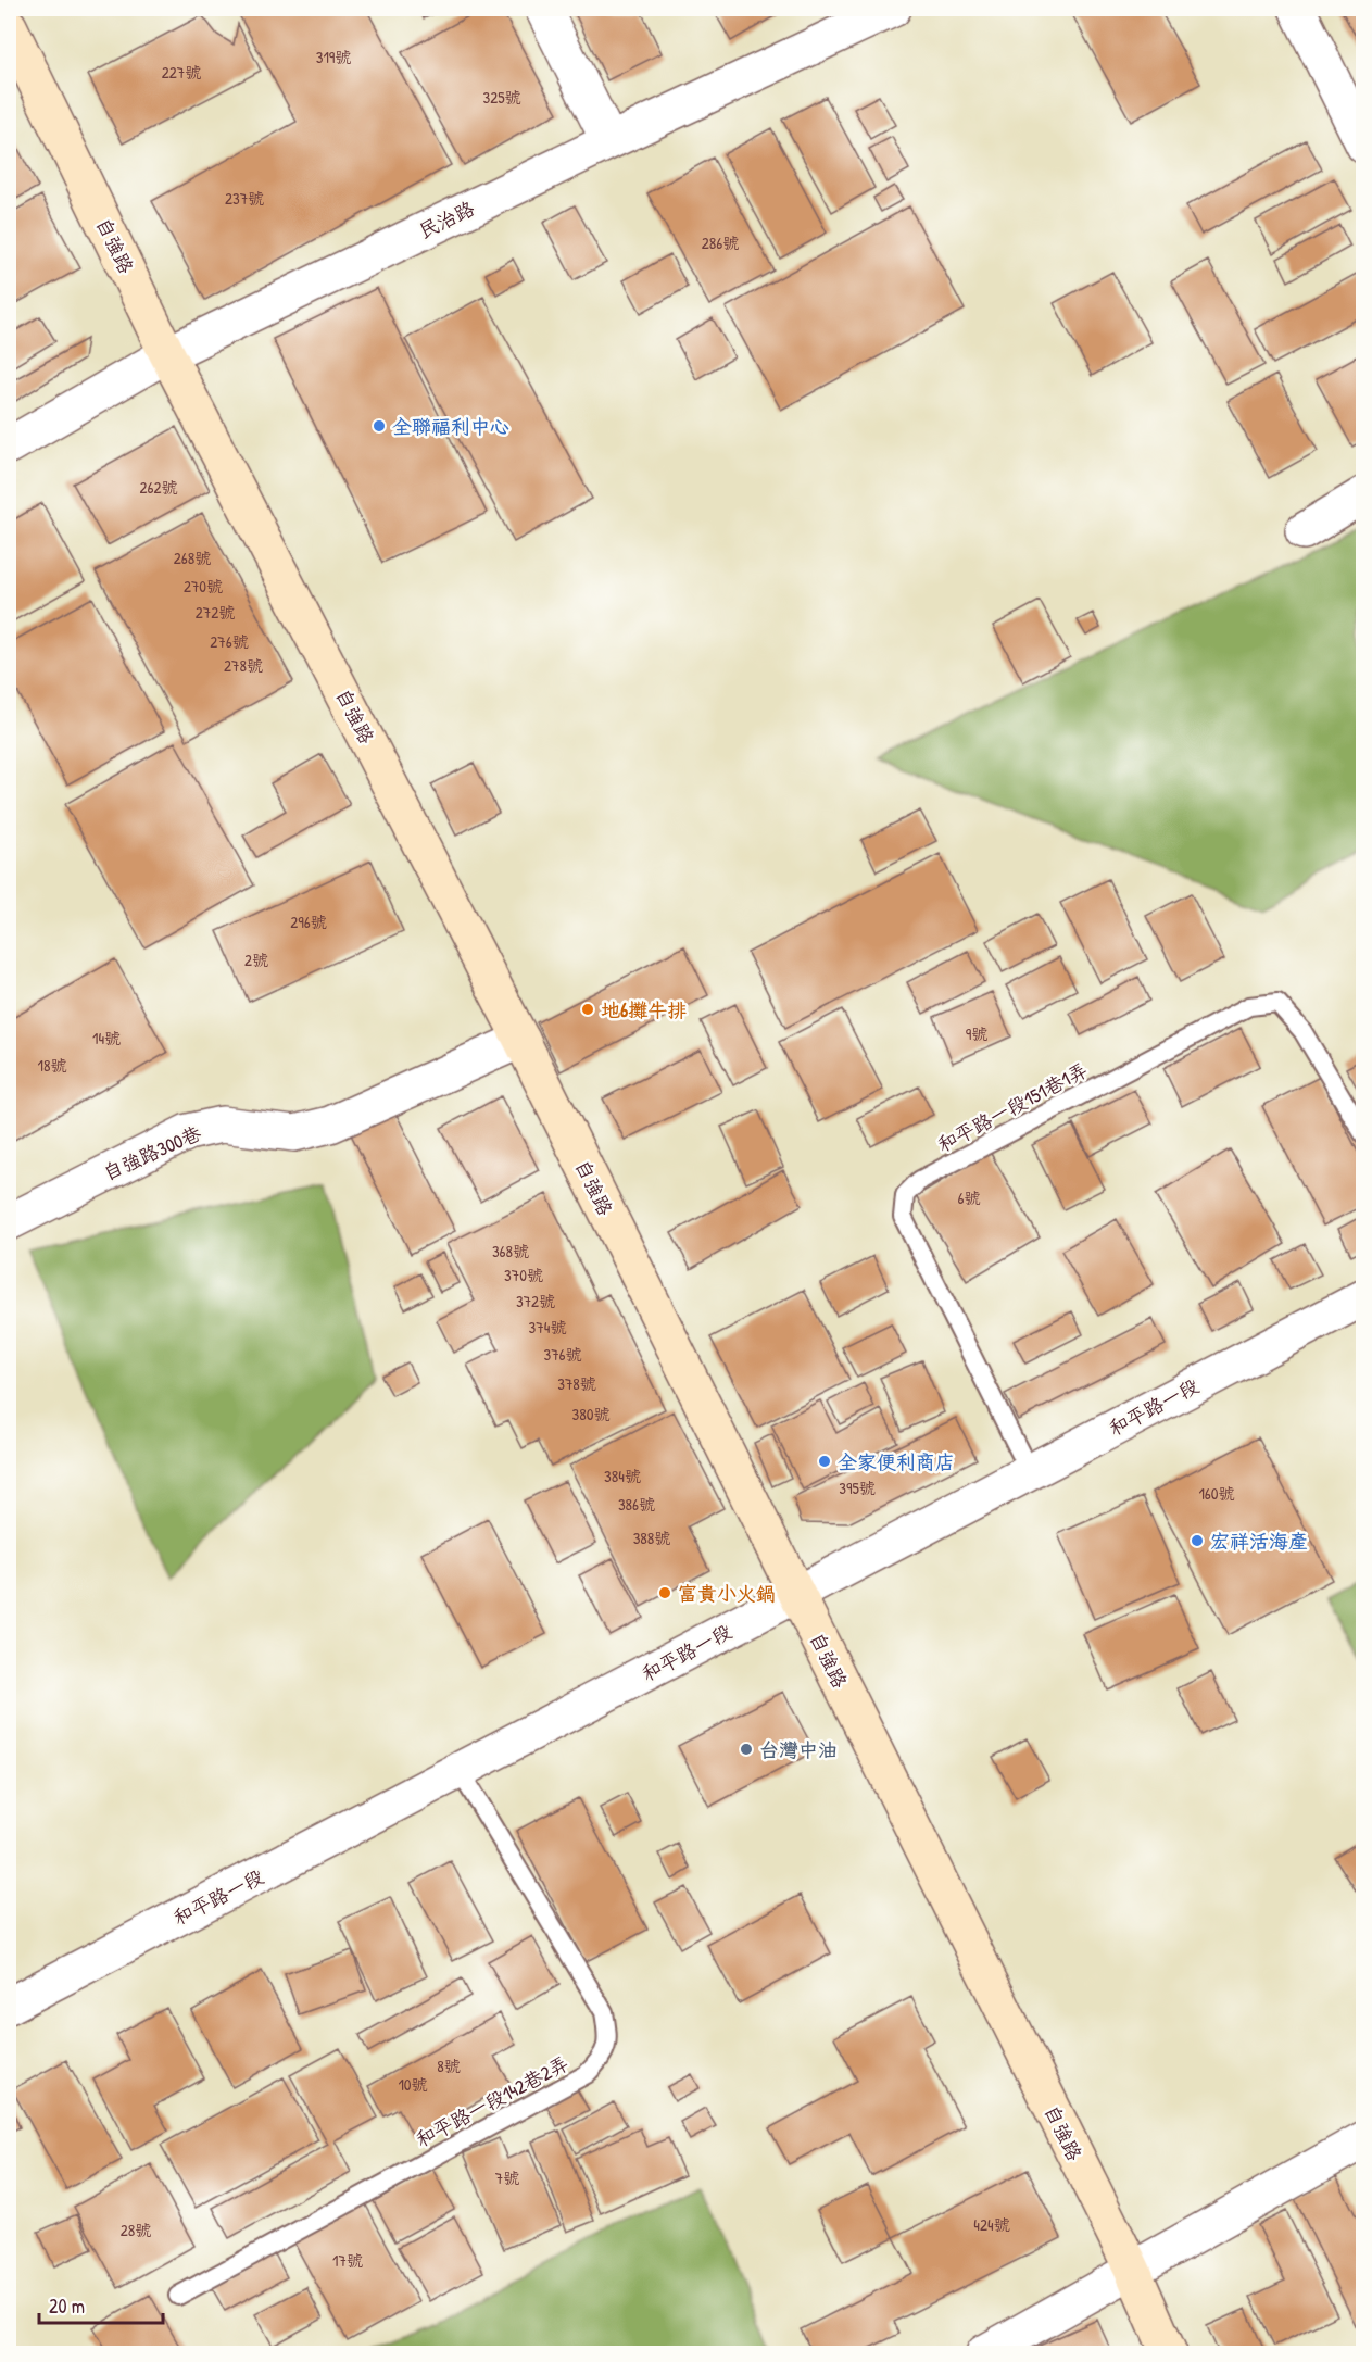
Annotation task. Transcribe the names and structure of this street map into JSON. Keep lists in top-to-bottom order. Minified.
{"streets":{"street":["民治路","自強路","自強路300巷","和平路一段"],"lane":["和平路一段151巷1弄","和平路一段142巷2弄"]},"crossings":[["民治路","自強路"],["自強路","自強路300巷"],["自強路","和平路一段"],["和平路一段151巷1弄","和平路一段"],["和平路一段","和平路一段142巷2弄"]],"places":["全聯福利中心","地6攤牛排","全家便利商店","宏祥活海產","富貴小火鍋","台灣中油"],"house_numbers":["319號","227號","325號","237號","286號","262號","268號","270號","272號","276號","278號","296號","2號","9號","14號","18號","6號","368號","370號","372號","374號","376號","378號","380號","384號","395號","160號","386號","388號","8號","10號","7號","424號","28號","17號"],"scale_bar":"20 m"}
